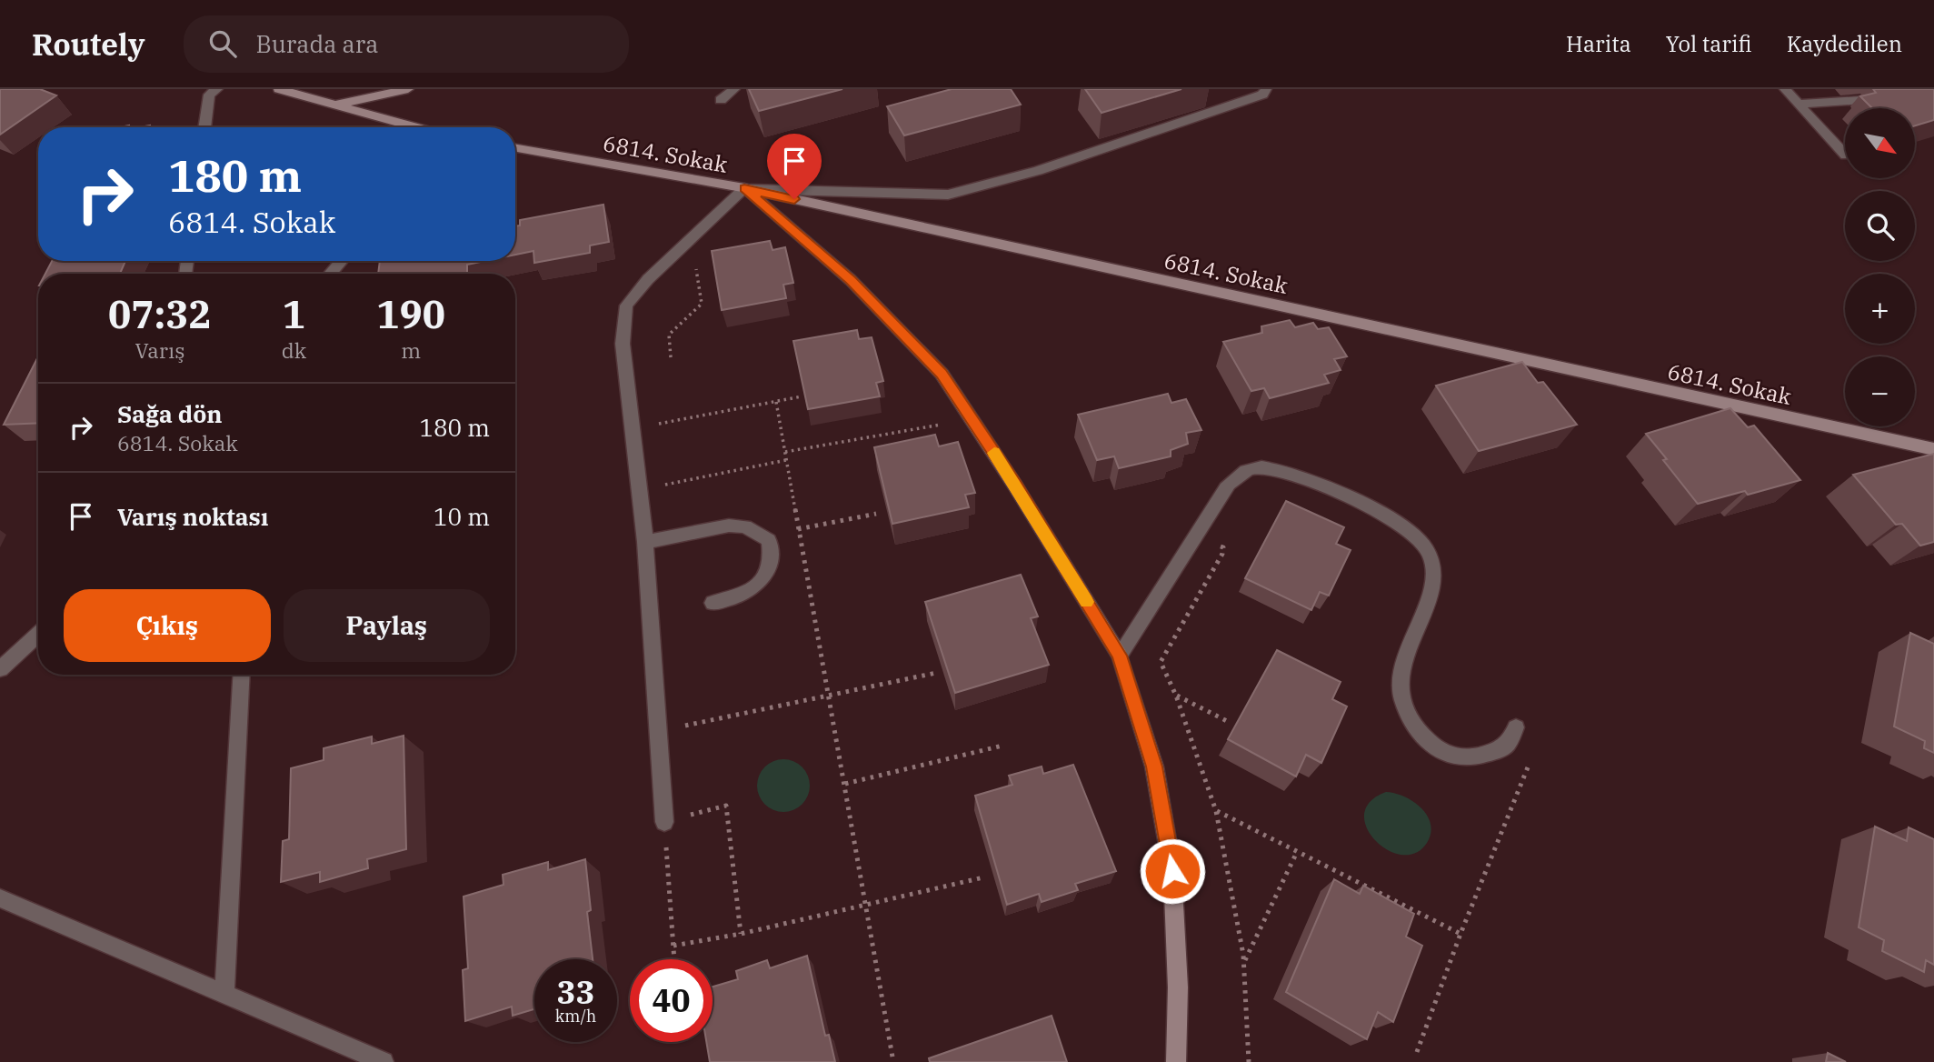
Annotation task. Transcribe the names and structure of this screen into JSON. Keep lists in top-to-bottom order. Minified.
{"streets":{"street":["6814. Sokak"]},"north":"bottom right","page":{"header":"Routely","search":"Burada ara","nav":["Harita","Yol tarifi","Kaydedilen"],"map_buttons":["+","−"],"turn":["180 m","6814. Sokak"],"eta":["07:32","Varış","1","dk","190","m"],"list":[{"name":"Sağa dön","note":"6814. Sokak","value":"180 m"},{"name":"Varış noktası","value":"10 m"}],"buttons":["Çıkış","Paylaş"],"speed":"33 km/h","limit":"40"}}
